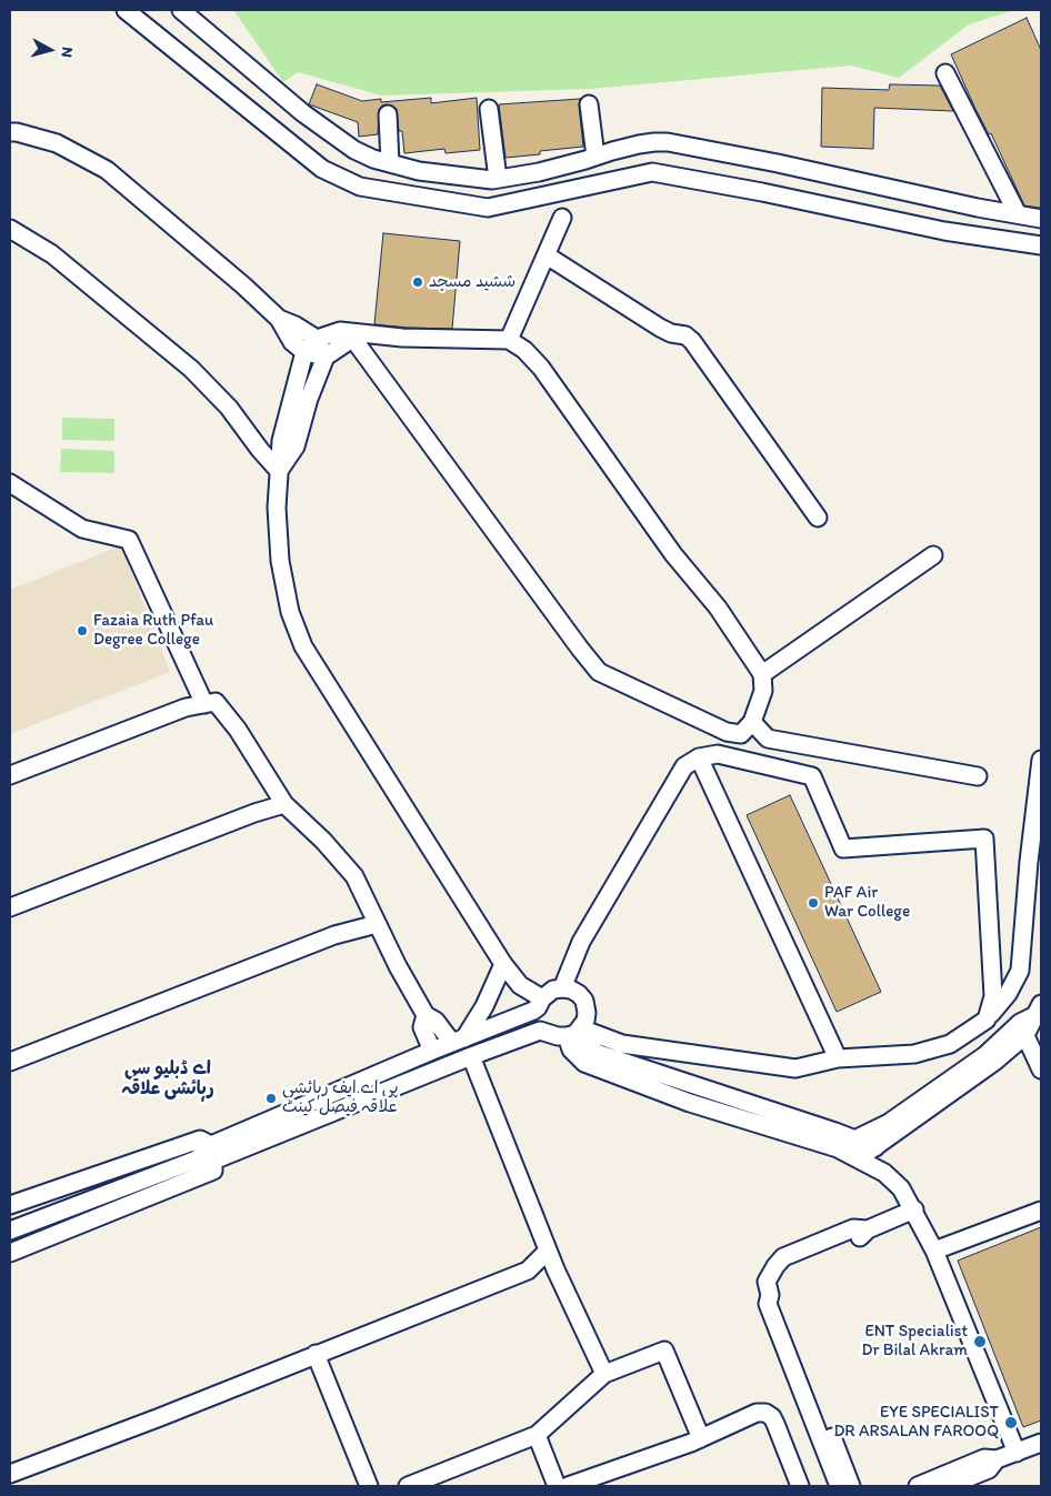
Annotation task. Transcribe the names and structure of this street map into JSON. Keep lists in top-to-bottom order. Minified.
{"districts":["اے ڈبلیو سی رہائشی علاقہ"],"places":["ششید مسجد","Fazaia Ruth Pfau Degree College","PAF Air War College","پی اے ایف رہائشی علاقہ فیصل کینٹ","ENT Specialist Dr Bilal Akram","EYE SPECIALIST DR ARSALAN FAROOQ"],"north":"right"}
